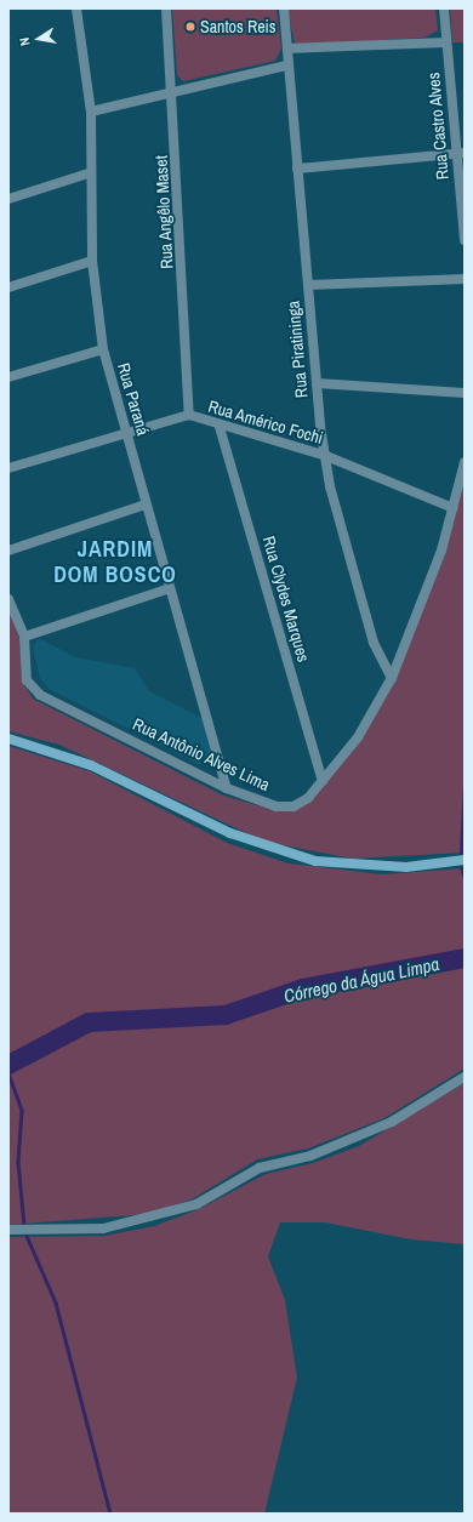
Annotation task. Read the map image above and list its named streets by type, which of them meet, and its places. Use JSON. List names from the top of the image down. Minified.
{"streets":{"street":["Rua Castro Alves","Rua Angêlo Maset","Rua Piratininga","Rua Paraná","Rua Américo Fochi","Rua Clydes Marques","Rua Antônio Alves Lima"]},"crossings":[["Rua Angêlo Maset","Rua Américo Fochi"],["Rua Piratininga","Rua Américo Fochi"],["Rua Piratininga","Rua Antônio Alves Lima"],["Rua Paraná","Rua Américo Fochi"],["Rua Paraná","Rua Antônio Alves Lima"],["Rua Américo Fochi","Rua Clydes Marques"],["Rua Américo Fochi","Rua Antônio Alves Lima"],["Rua Clydes Marques","Rua Antônio Alves Lima"]],"districts":["JARDIM DOM BOSCO"],"water":["Córrego da Água Limpa"],"places":["Santos Reis"],"north":"left"}
